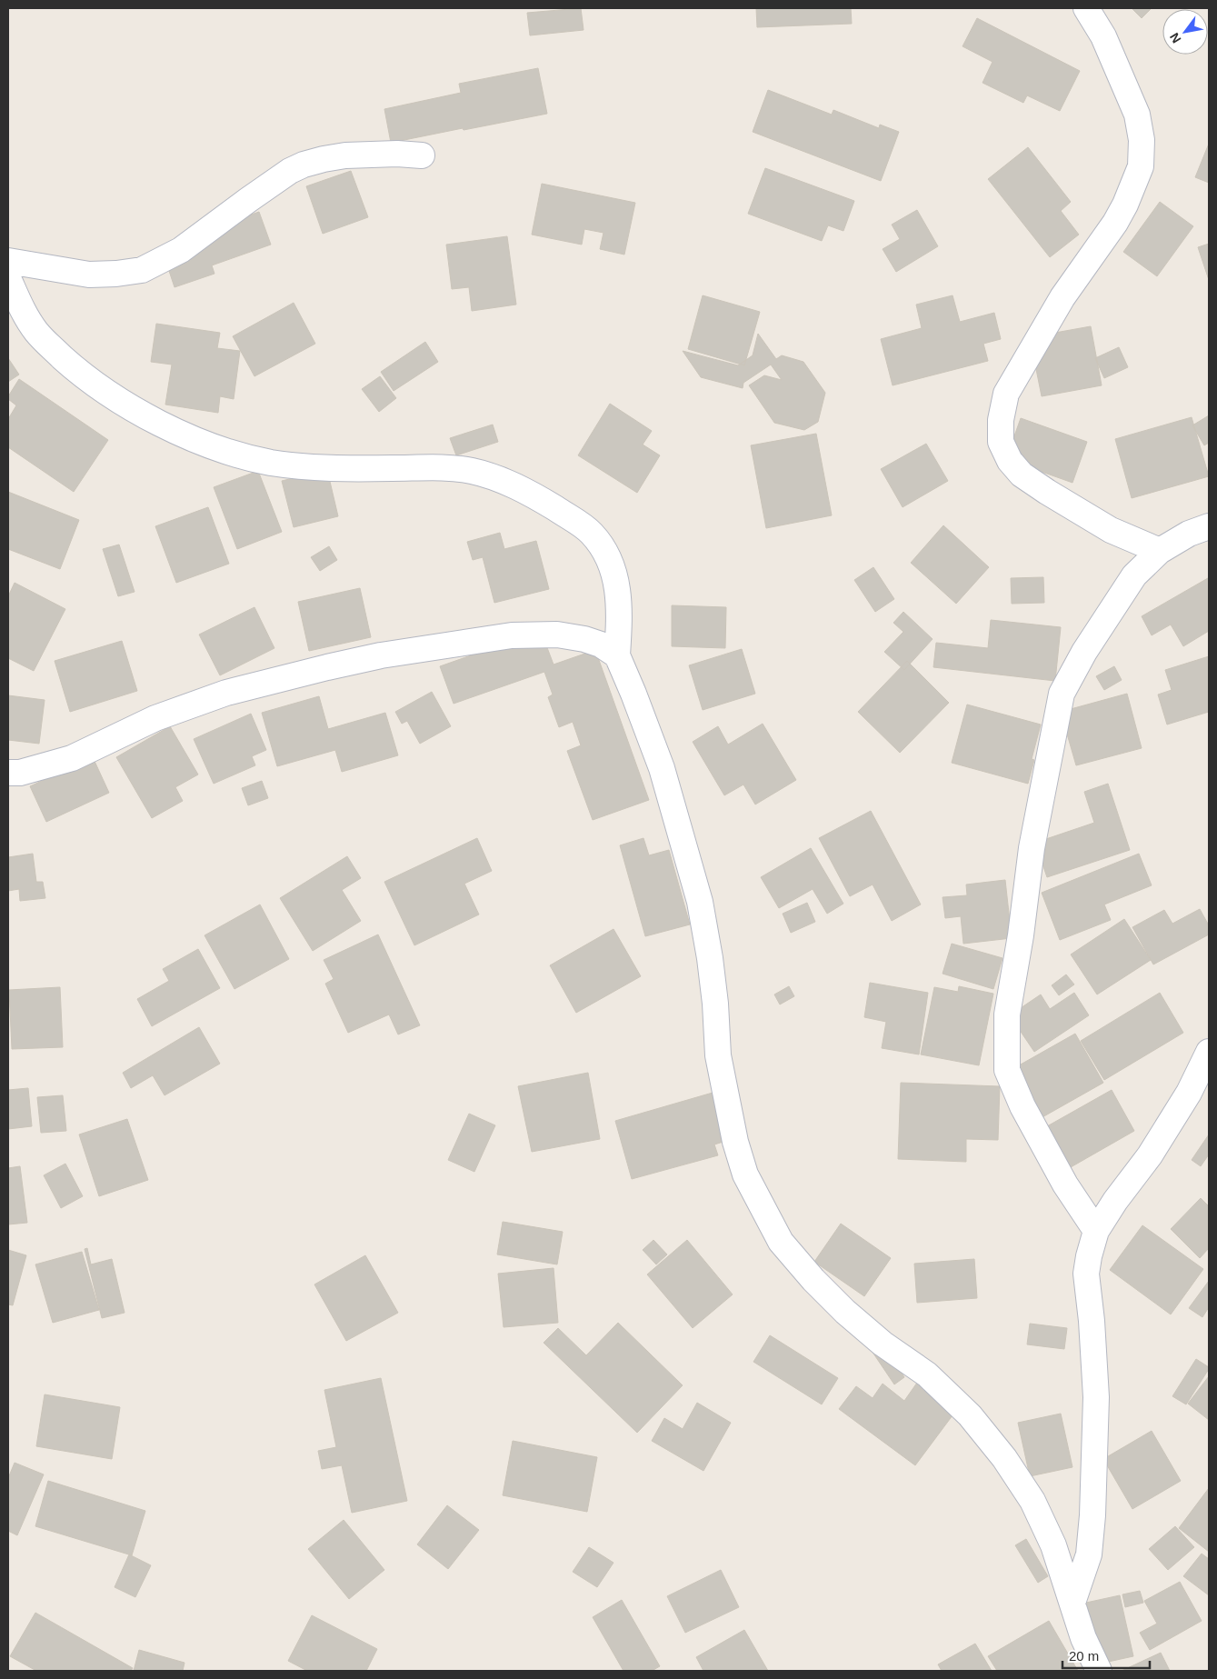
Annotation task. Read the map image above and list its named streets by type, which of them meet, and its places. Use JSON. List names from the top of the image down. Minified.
{"scale_bar":"20 m","north":"bottom left"}
